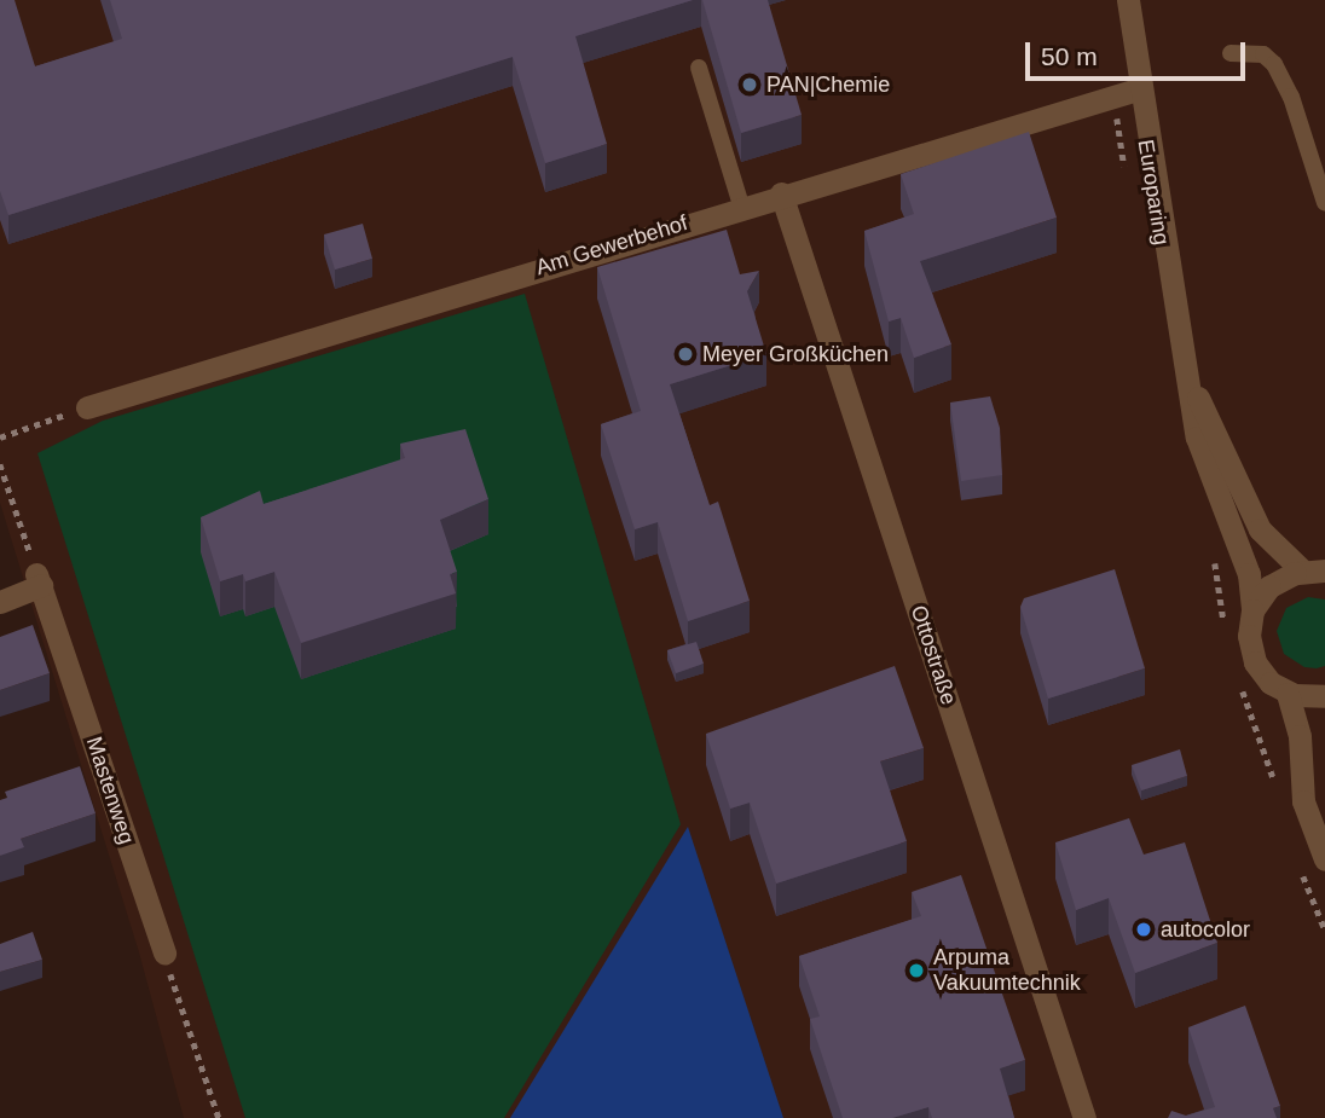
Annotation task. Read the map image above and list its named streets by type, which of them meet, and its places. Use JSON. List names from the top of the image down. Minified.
{"streets":{"street":["Europaring","Am Gewerbehof","Ottostraße","Mastenweg"]},"crossings":[["Europaring","Am Gewerbehof"],["Am Gewerbehof","Ottostraße"]],"places":["PAN|Chemie","Meyer Großküchen","autocolor","Arpuma Vakuumtechnik"],"scale_bar":"50 m"}
